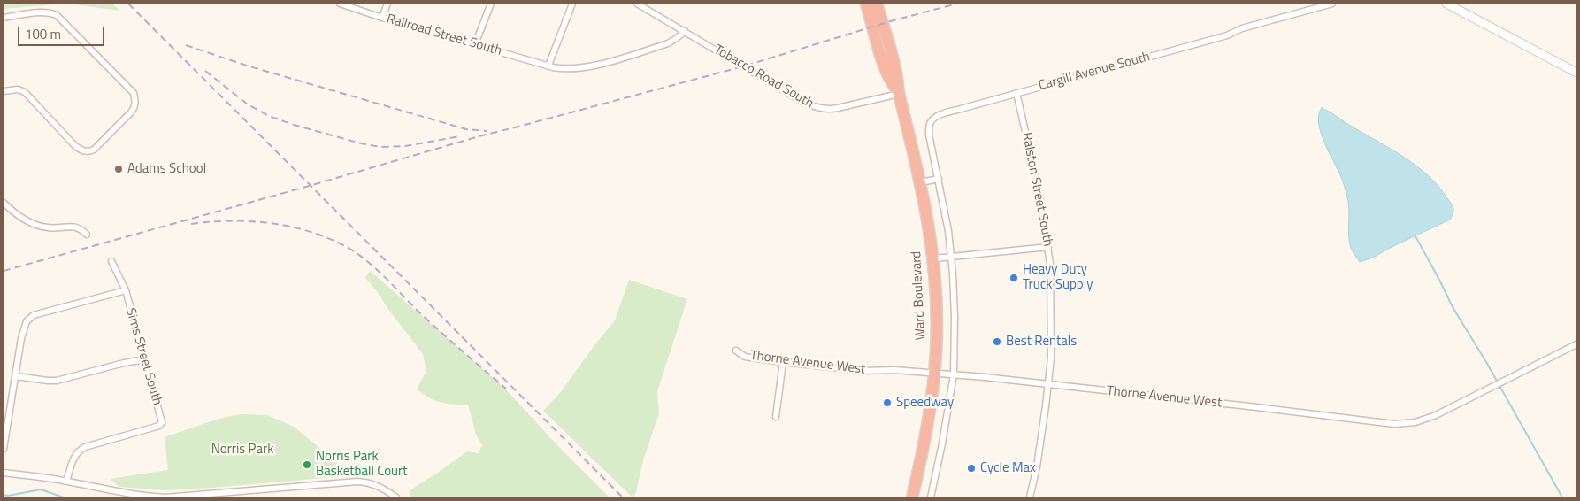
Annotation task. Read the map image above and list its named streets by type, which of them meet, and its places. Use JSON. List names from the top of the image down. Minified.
{"streets":{"highway":["Ward Boulevard"],"street":["Railroad Street South","Cargill Avenue South","Tobacco Road South","Ralston Street South","Sims Street South","Thorne Avenue West"]},"crossings":[["Railroad Street South","Tobacco Road South"],["Cargill Avenue South","Ralston Street South"],["Tobacco Road South","Ward Boulevard"],["Ralston Street South","Thorne Avenue West"],["Ward Boulevard","Thorne Avenue West"]],"parks":["Norris Park"],"places":["Adams School","Heavy Duty Truck Supply","Best Rentals","Speedway","Norris Park Basketball Court","Cycle Max"],"scale_bar":"100 m"}
